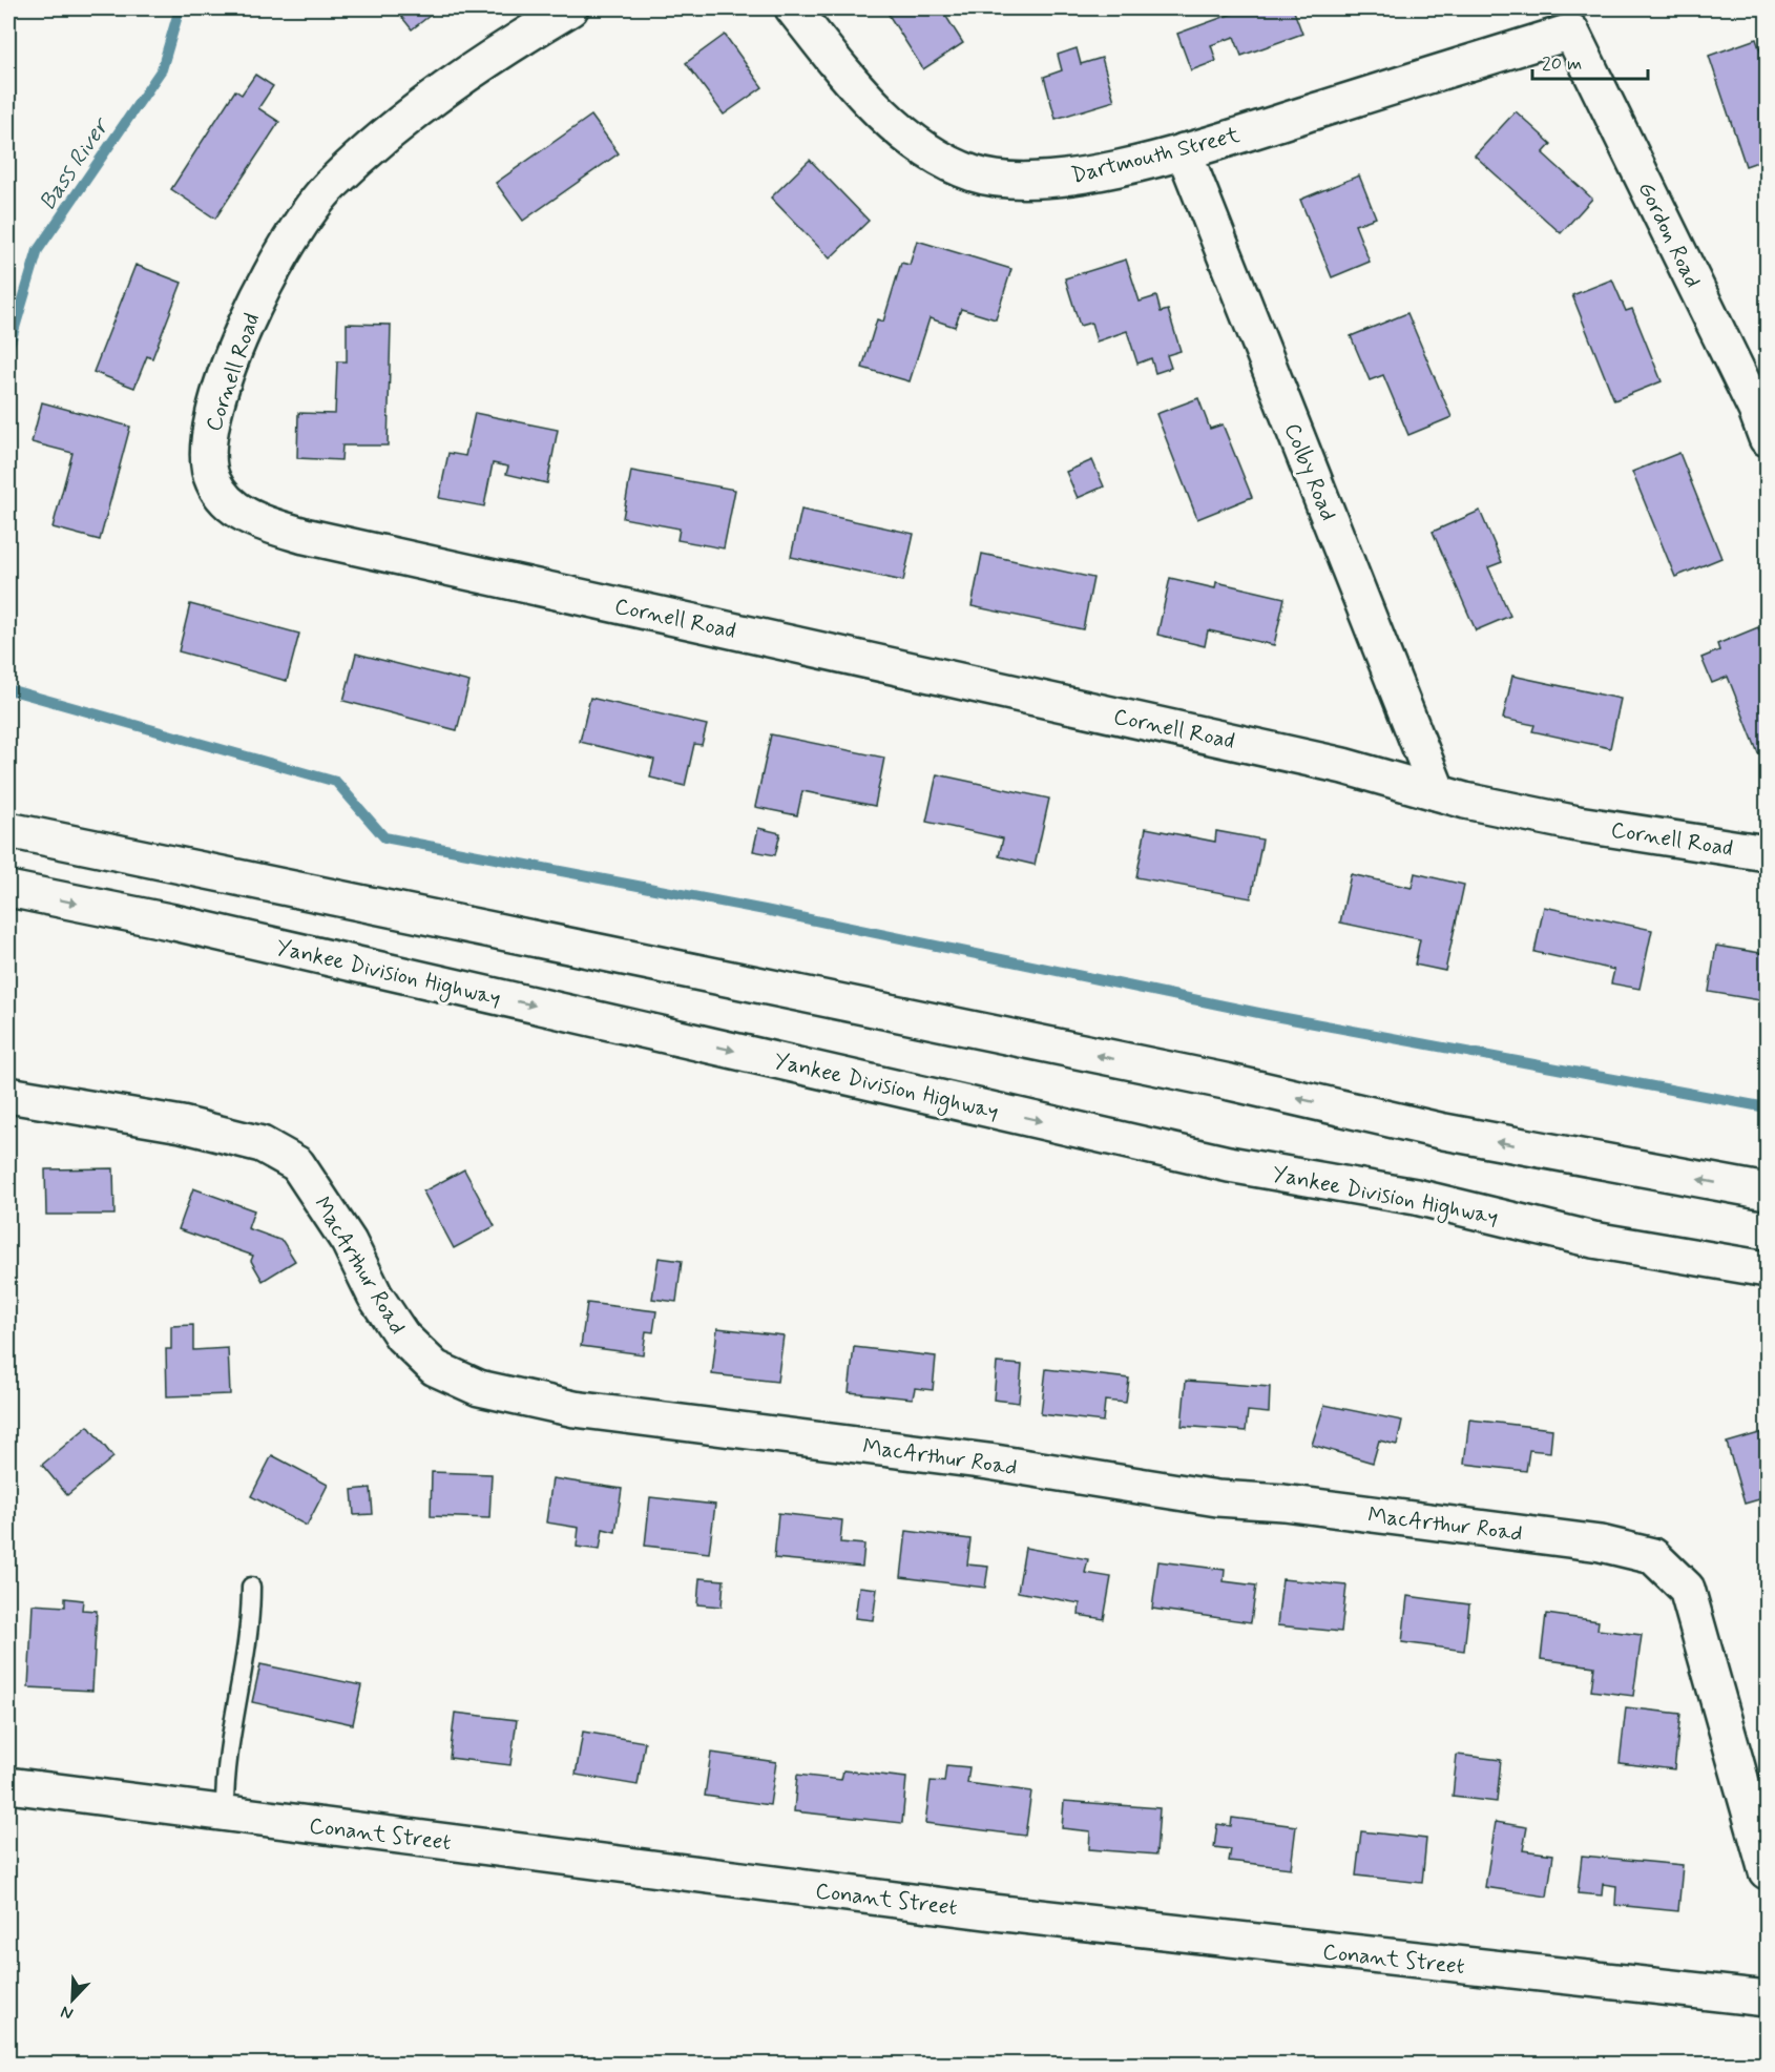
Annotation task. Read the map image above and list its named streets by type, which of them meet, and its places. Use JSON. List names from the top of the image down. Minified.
{"streets":{"main road":["Dartmouth Street","Gordon Road","Cornell Road","Colby Road","Yankee Division Highway","MacArthur Road","Conant Street"]},"crossings":[["Dartmouth Street","Gordon Road"],["Dartmouth Street","Colby Road"],["Cornell Road","Colby Road"]],"water":["Bass River"],"scale_bar":"20 m","north":"bottom left"}
